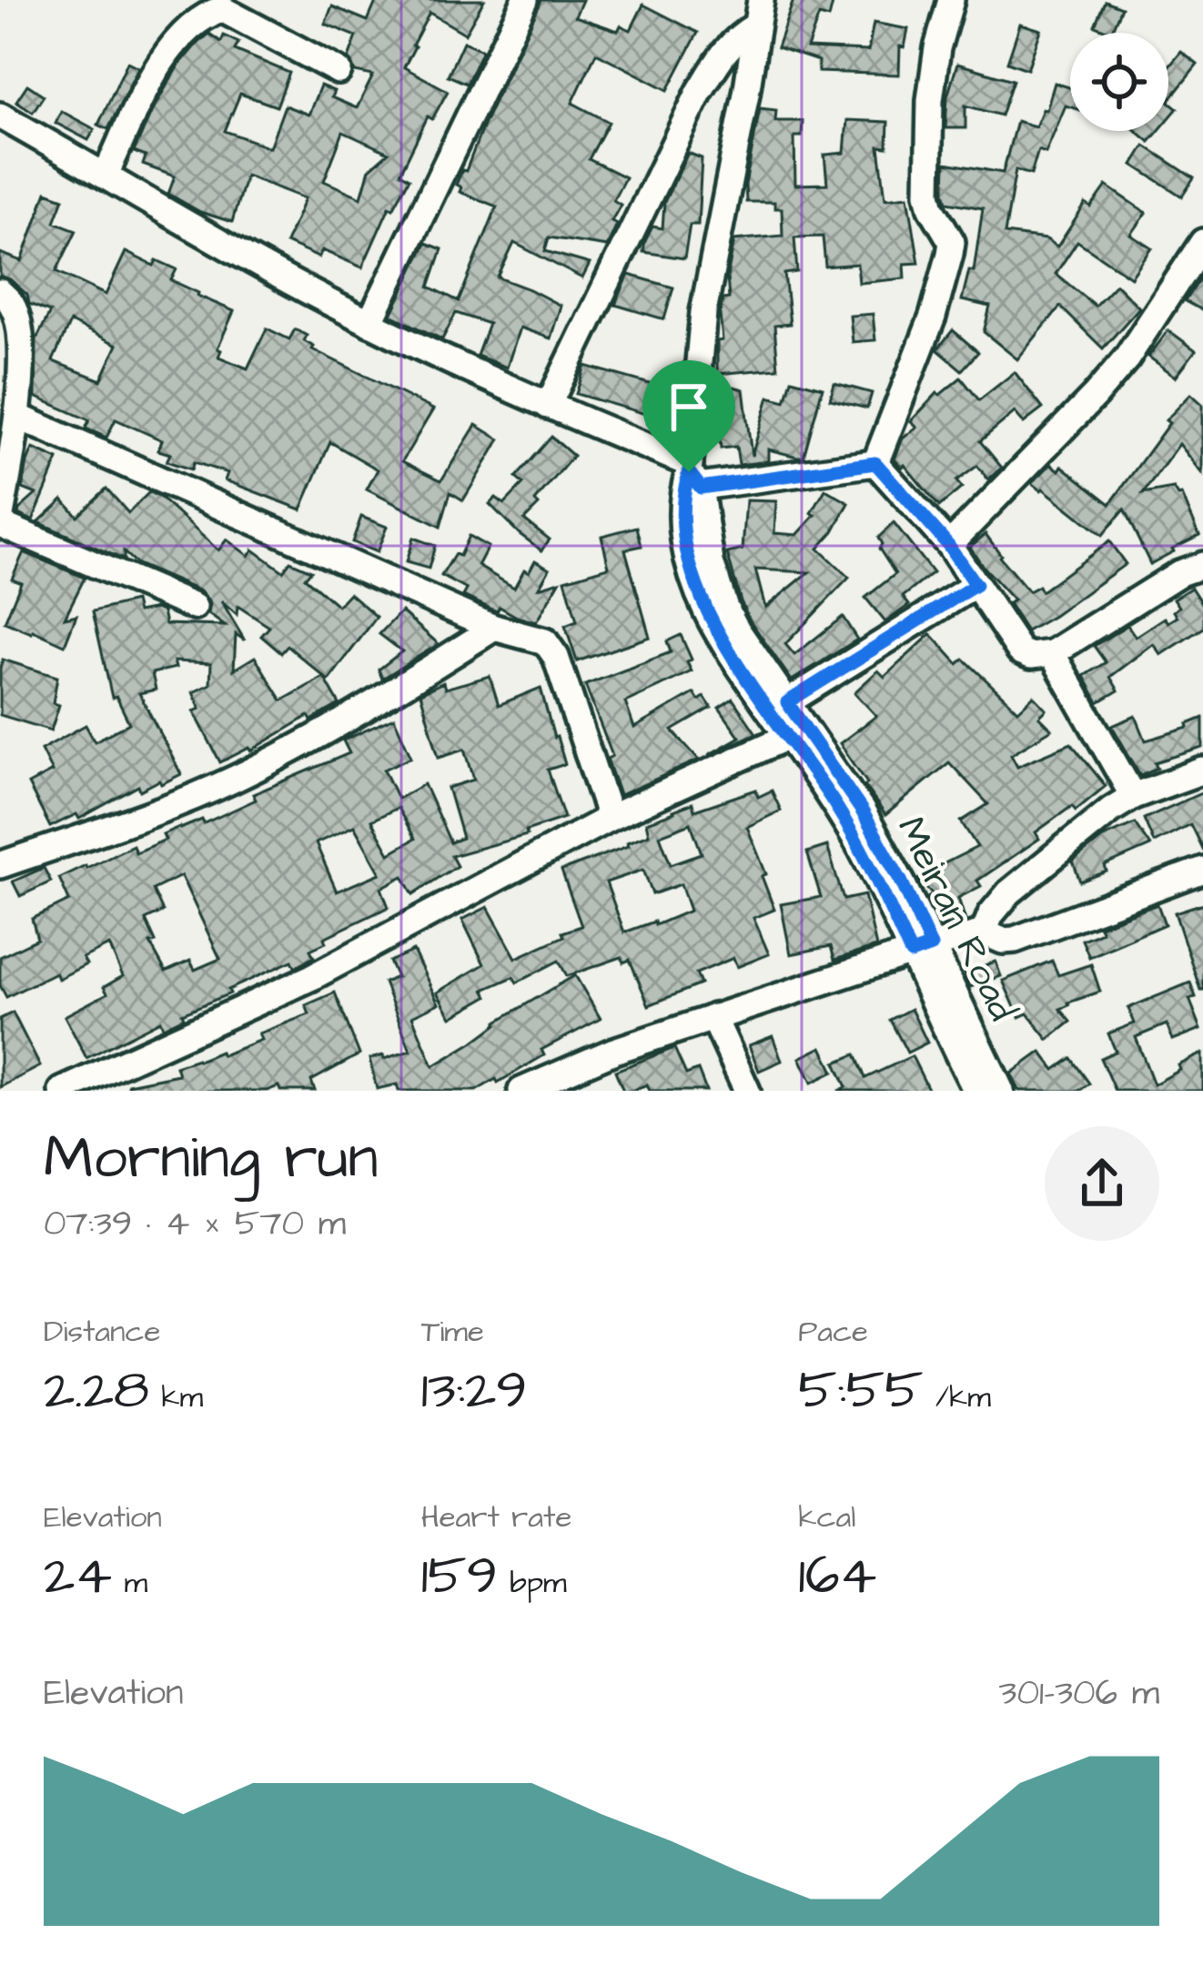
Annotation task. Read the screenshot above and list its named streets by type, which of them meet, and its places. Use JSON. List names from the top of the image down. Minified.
{"streets":{"street":["Meiran Road"]},"page":{"heading":["Morning run","07:39 · 4 × 570 m"],"stats":[["Distance","2.28 km"],["Time","13:29"],["Pace","5:55 /km"],["Elevation","24 m"],["Heart rate","159 bpm"],["kcal","164"]],"chart":["Elevation","301–306 m"]}}
